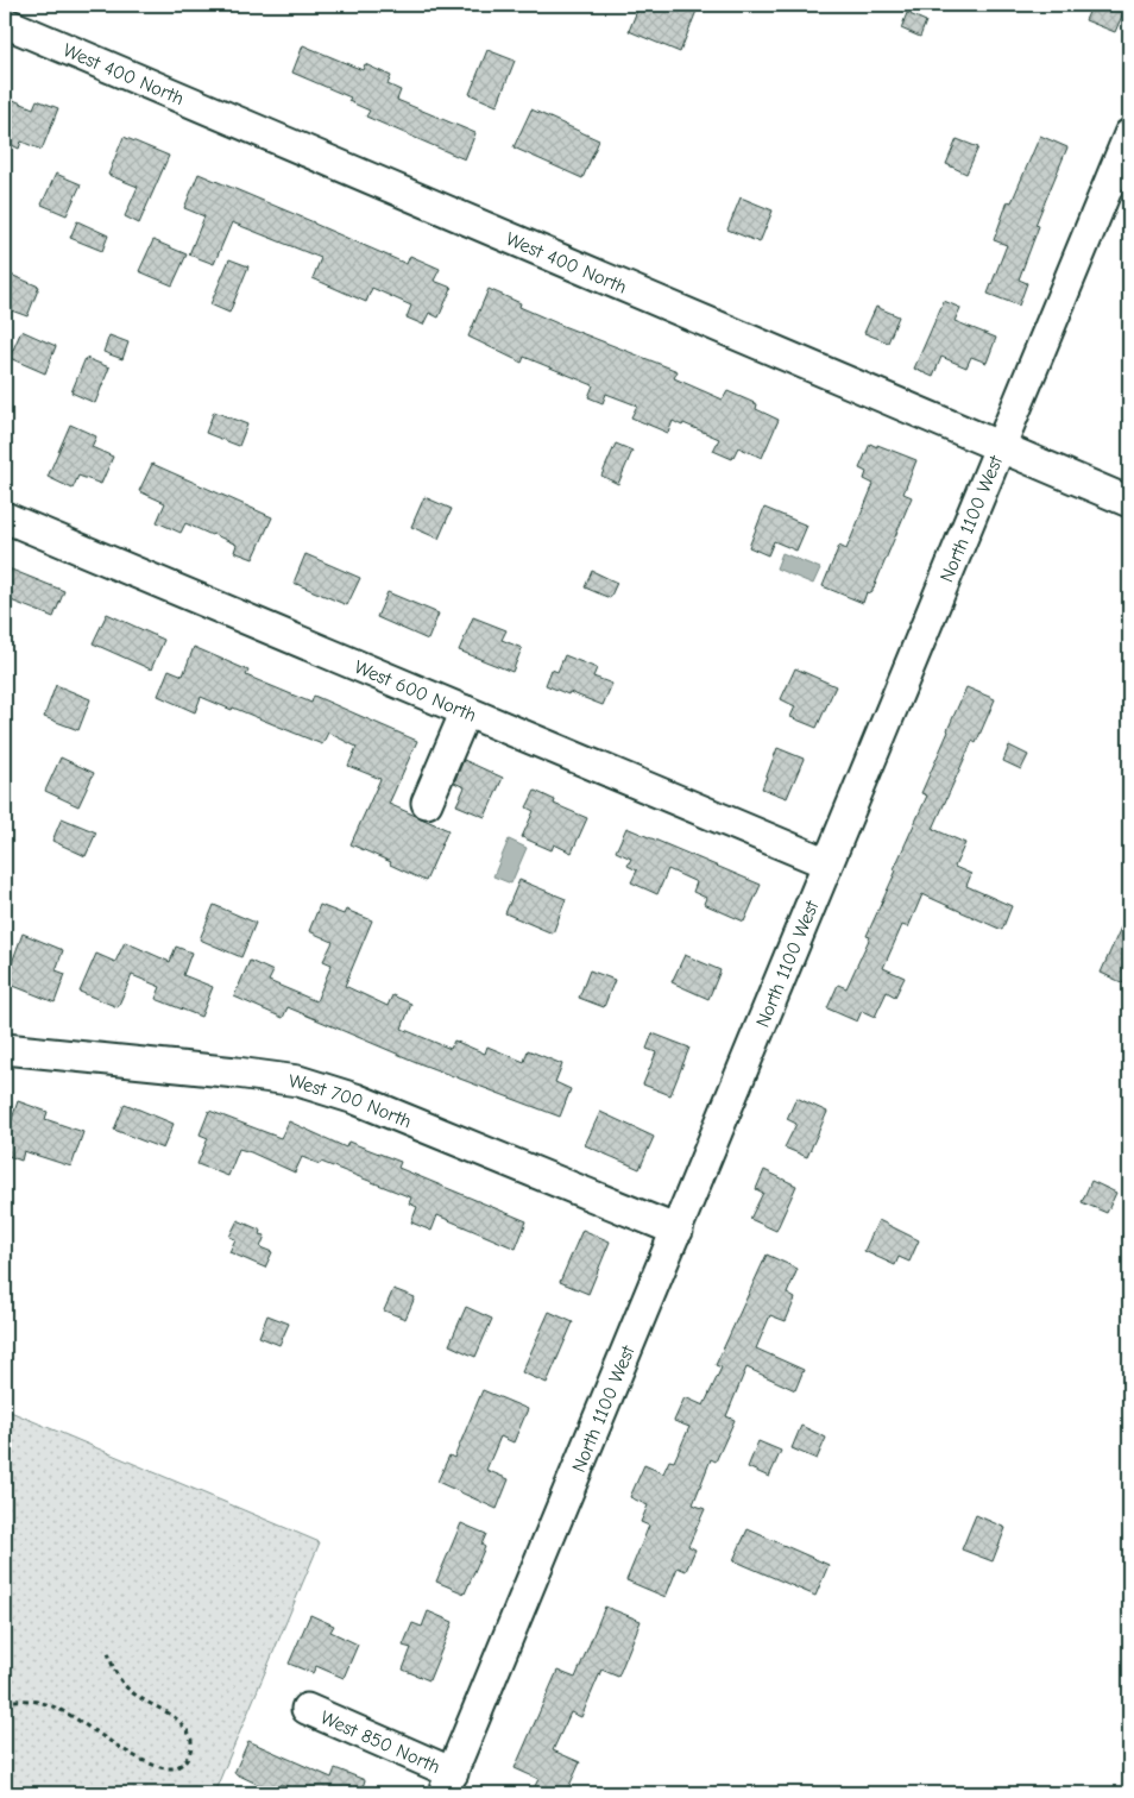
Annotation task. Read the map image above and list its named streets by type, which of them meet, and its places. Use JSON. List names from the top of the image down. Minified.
{"streets":{"street":["West 400 North","North 1100 West","West 600 North","West 700 North","West 850 North"]},"crossings":[["West 400 North","North 1100 West"],["North 1100 West","West 600 North"],["North 1100 West","West 700 North"],["North 1100 West","West 850 North"]]}
